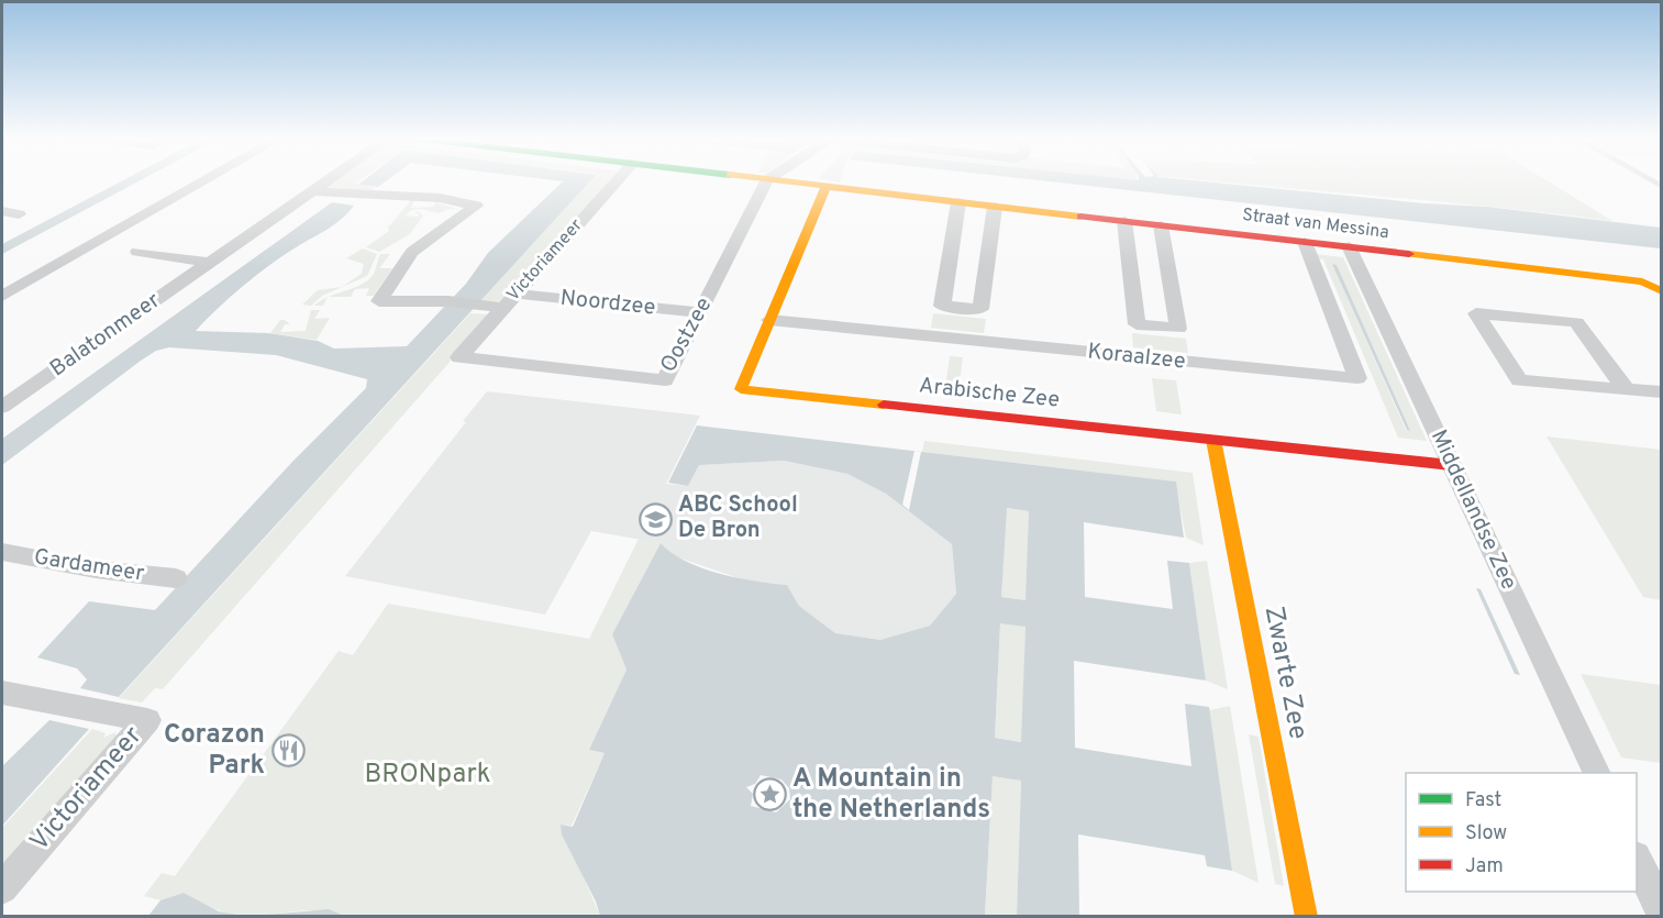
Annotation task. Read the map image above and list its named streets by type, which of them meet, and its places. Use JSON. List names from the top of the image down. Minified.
{"streets":{"street":["Straat van Messina","Victoriameer","Noordzee","Balatonmeer","Oostzee","Koraalzee","Arabische Zee","Middellandse Zee","Gardameer","Zwarte Zee"]},"crossings":[["Straat van Messina","Koraalzee"],["Straat van Messina","Arabische Zee"],["Straat van Messina","Middellandse Zee"],["Victoriameer","Noordzee"],["Victoriameer","Oostzee"],["Noordzee","Balatonmeer"],["Noordzee","Oostzee"],["Koraalzee","Arabische Zee"],["Arabische Zee","Middellandse Zee"],["Arabische Zee","Zwarte Zee"]],"parks":["BRONpark"],"places":{"school or university":["ABC School De Bron"],"restaurant":["Corazon Park"],"place":["A Mountain in the Netherlands"]},"legend":["Fast","Slow","Jam"]}
